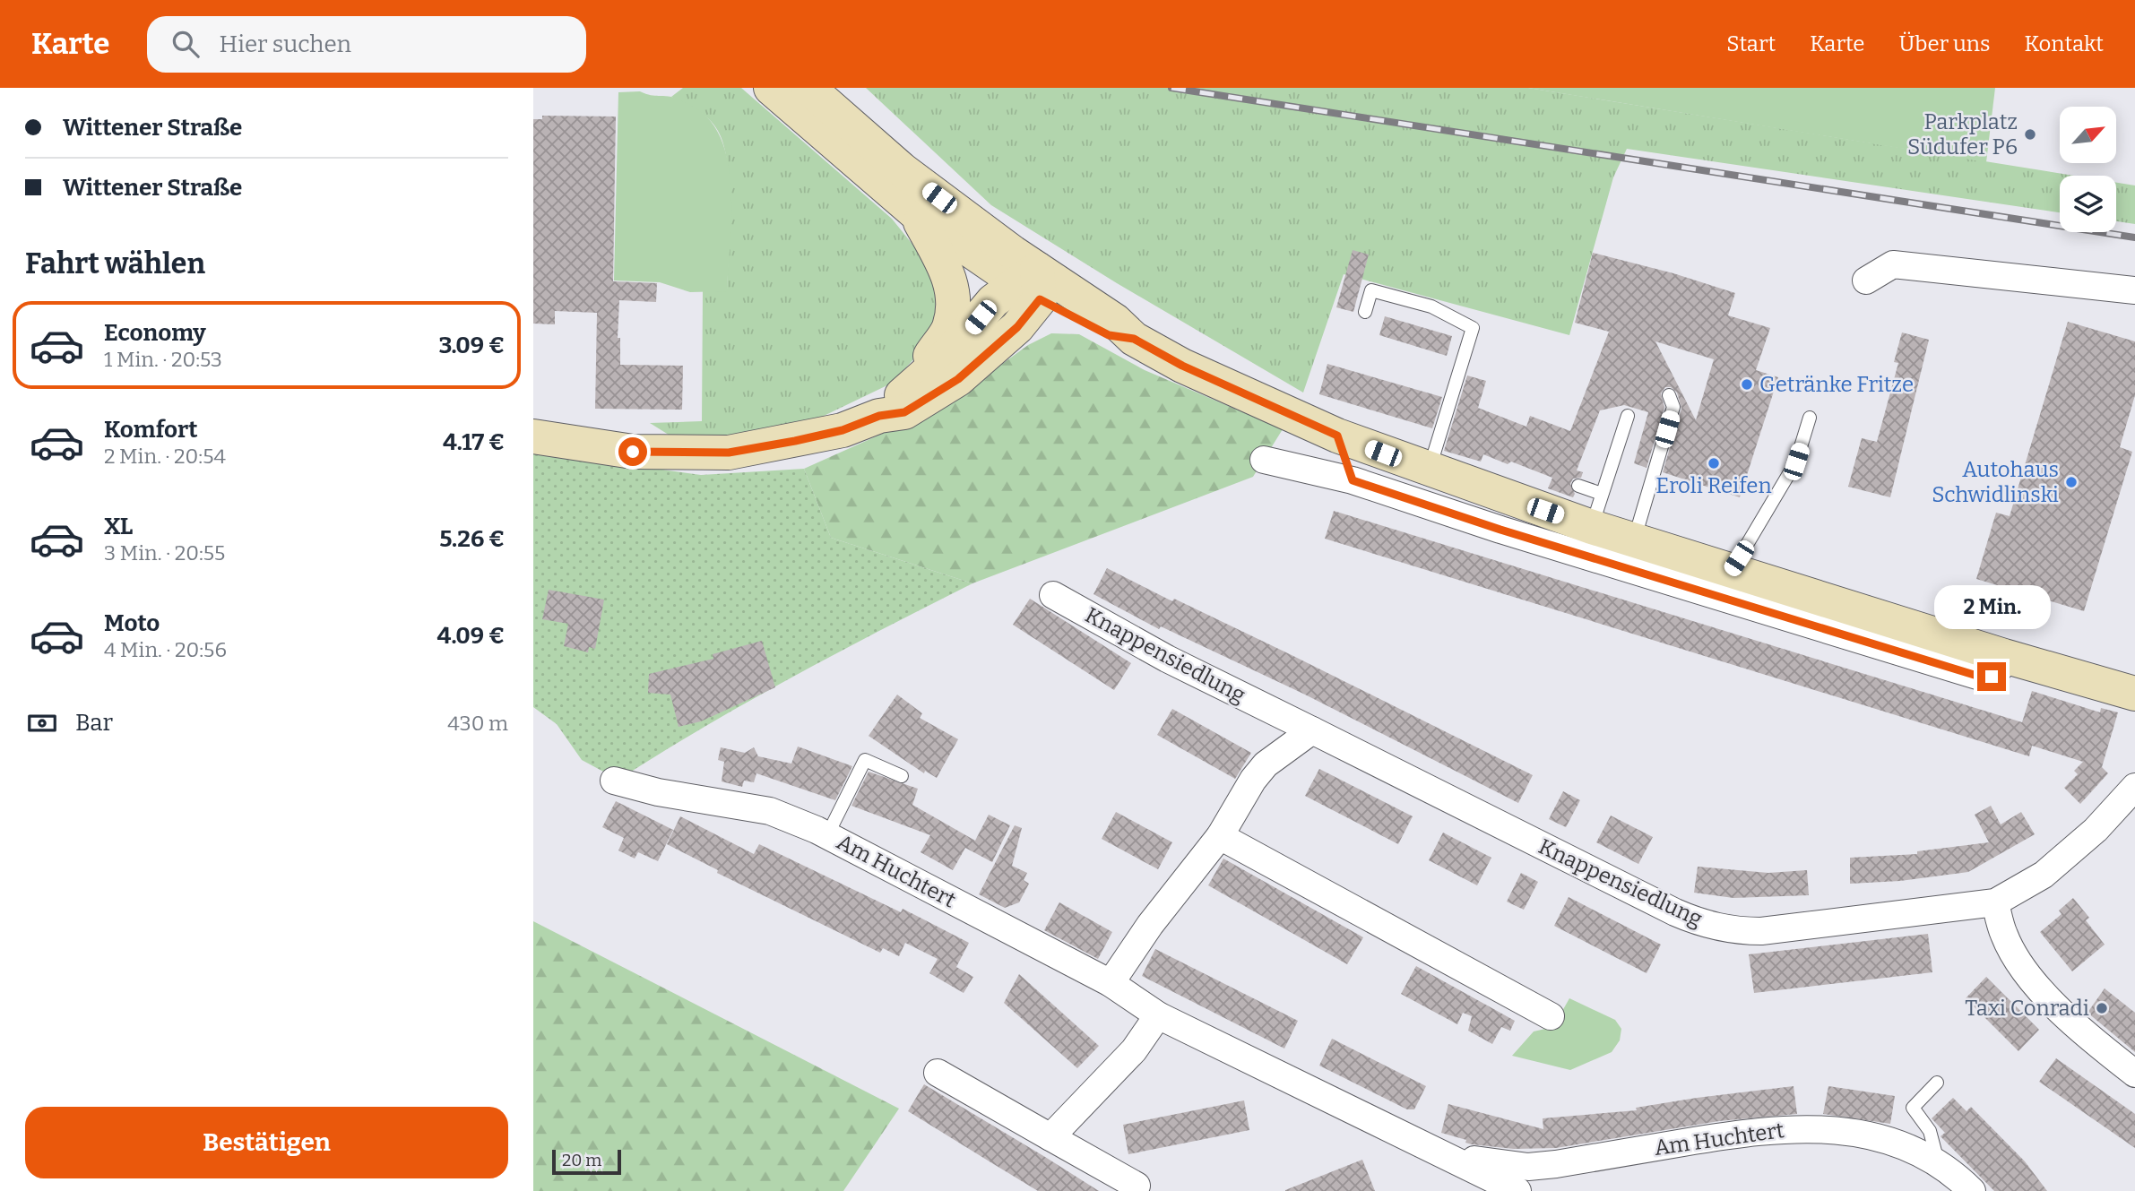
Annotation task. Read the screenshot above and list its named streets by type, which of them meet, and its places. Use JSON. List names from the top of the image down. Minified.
{"streets":{"street":["Knappensiedlung","Am Huchtert"]},"places":["Parkplatz Südufer P6","Getränke Fritze","Eroli Reifen","Autohaus Schwidlinski","Taxi Conradi"],"scale_bar":"20 m","north":"top right","page":{"header":"Karte","search":"Hier suchen","nav":["Start","Karte","Über uns","Kontakt"],"banner":["Wittener Straße","Wittener Straße"],"heading":"Fahrt wählen","list":[{"name":"Economy","note":"1 Min. · 20:53","value":"3.09 €"},{"name":"Komfort","note":"2 Min. · 20:54","value":"4.17 €"},{"name":"XL","note":"3 Min. · 20:55","value":"5.26 €"},{"name":"Moto","note":"4 Min. · 20:56","value":"4.09 €"}],"bubble":"2 Min.","pay":["Bar","430 m"],"buttons":"Bestätigen","scale":"20 m"}}
